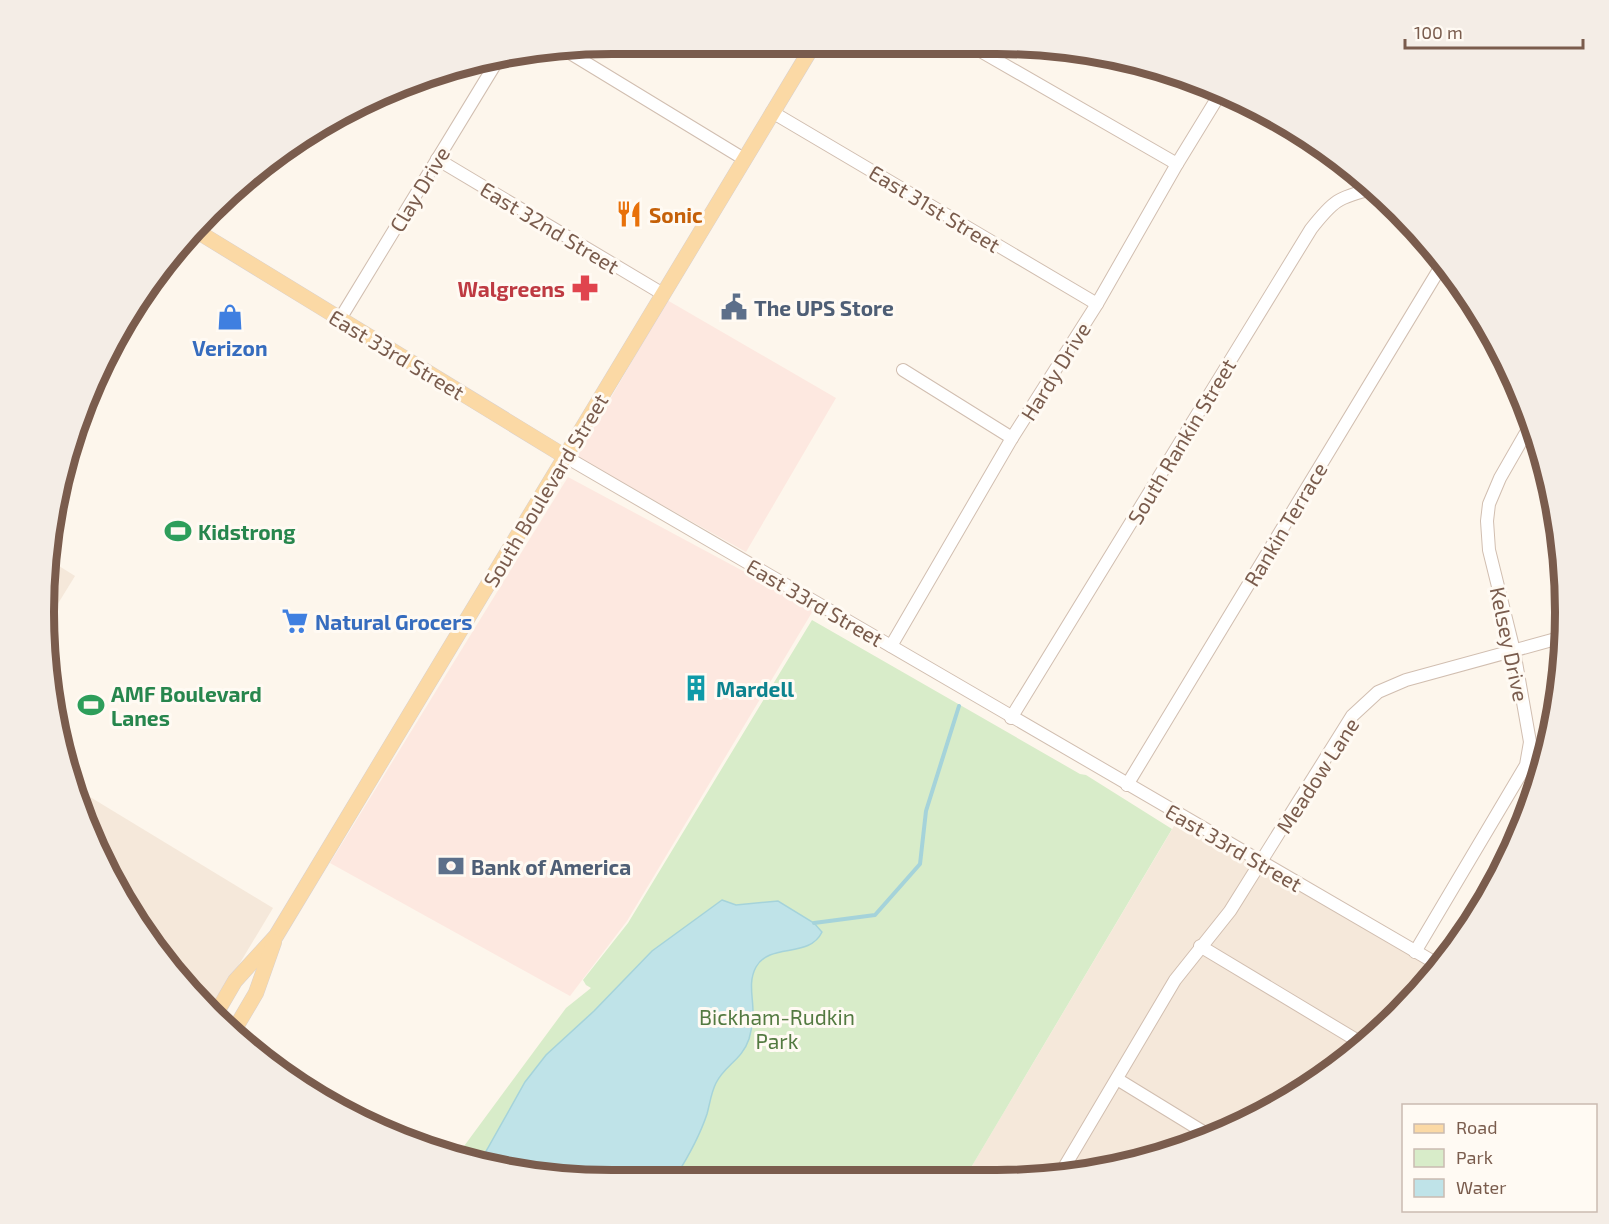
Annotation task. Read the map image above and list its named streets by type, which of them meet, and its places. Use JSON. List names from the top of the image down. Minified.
{"streets":{"main road":["East 33rd Street","South Boulevard Street"],"street":["Clay Drive","East 31st Street","East 32nd Street","Hardy Drive","South Rankin Street","Rankin Terrace","Kelsey Drive","Meadow Lane"]},"crossings":[["Clay Drive","East 32nd Street"],["Clay Drive","East 33rd Street"],["East 31st Street","Hardy Drive"],["East 31st Street","South Boulevard Street"],["East 32nd Street","South Boulevard Street"],["East 33rd Street","Hardy Drive"],["East 33rd Street","South Rankin Street"],["East 33rd Street","South Boulevard Street"],["East 33rd Street","Rankin Terrace"],["East 33rd Street","Kelsey Drive"],["East 33rd Street","Meadow Lane"],["Kelsey Drive","Meadow Lane"]],"parks":["Bickham-Rudkin Park"],"places":{"restaurant":["Sonic"],"pharmacy":["Walgreens"],"public building":["The UPS Store"],"shop":["Verizon"],"sports":["Kidstrong","AMF Boulevard Lanes"],"supermarket":["Natural Grocers"],"building":["Mardell"],"bank":["Bank of America"]},"legend":["Road","Park","Water"],"scale_bar":"100 m"}
